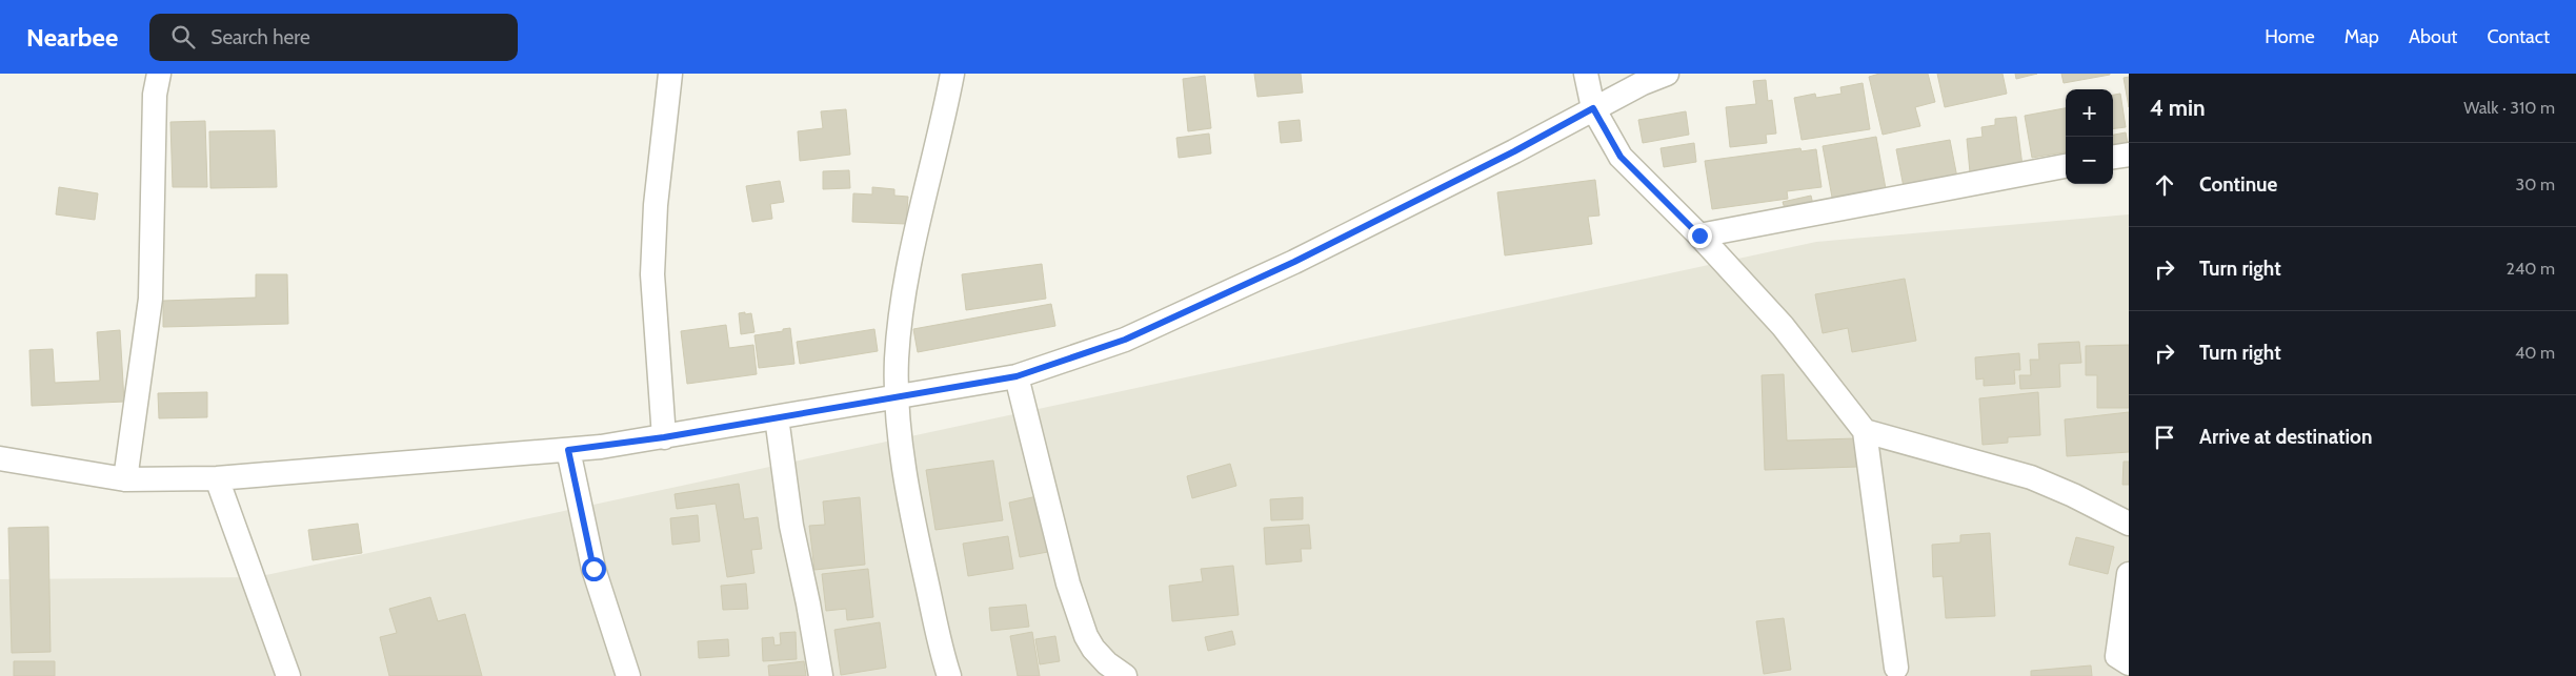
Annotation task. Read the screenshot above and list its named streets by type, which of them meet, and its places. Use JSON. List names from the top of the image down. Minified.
{"page":{"header":"Nearbee","search":"Search here","nav":["Home","Map","About","Contact"],"heading":["4 min","Walk · 310 m"],"map_buttons":["+","−"],"list":[["Continue","30 m"],["Turn right","240 m"],["Turn right","40 m"],"Arrive at destination"]}}
